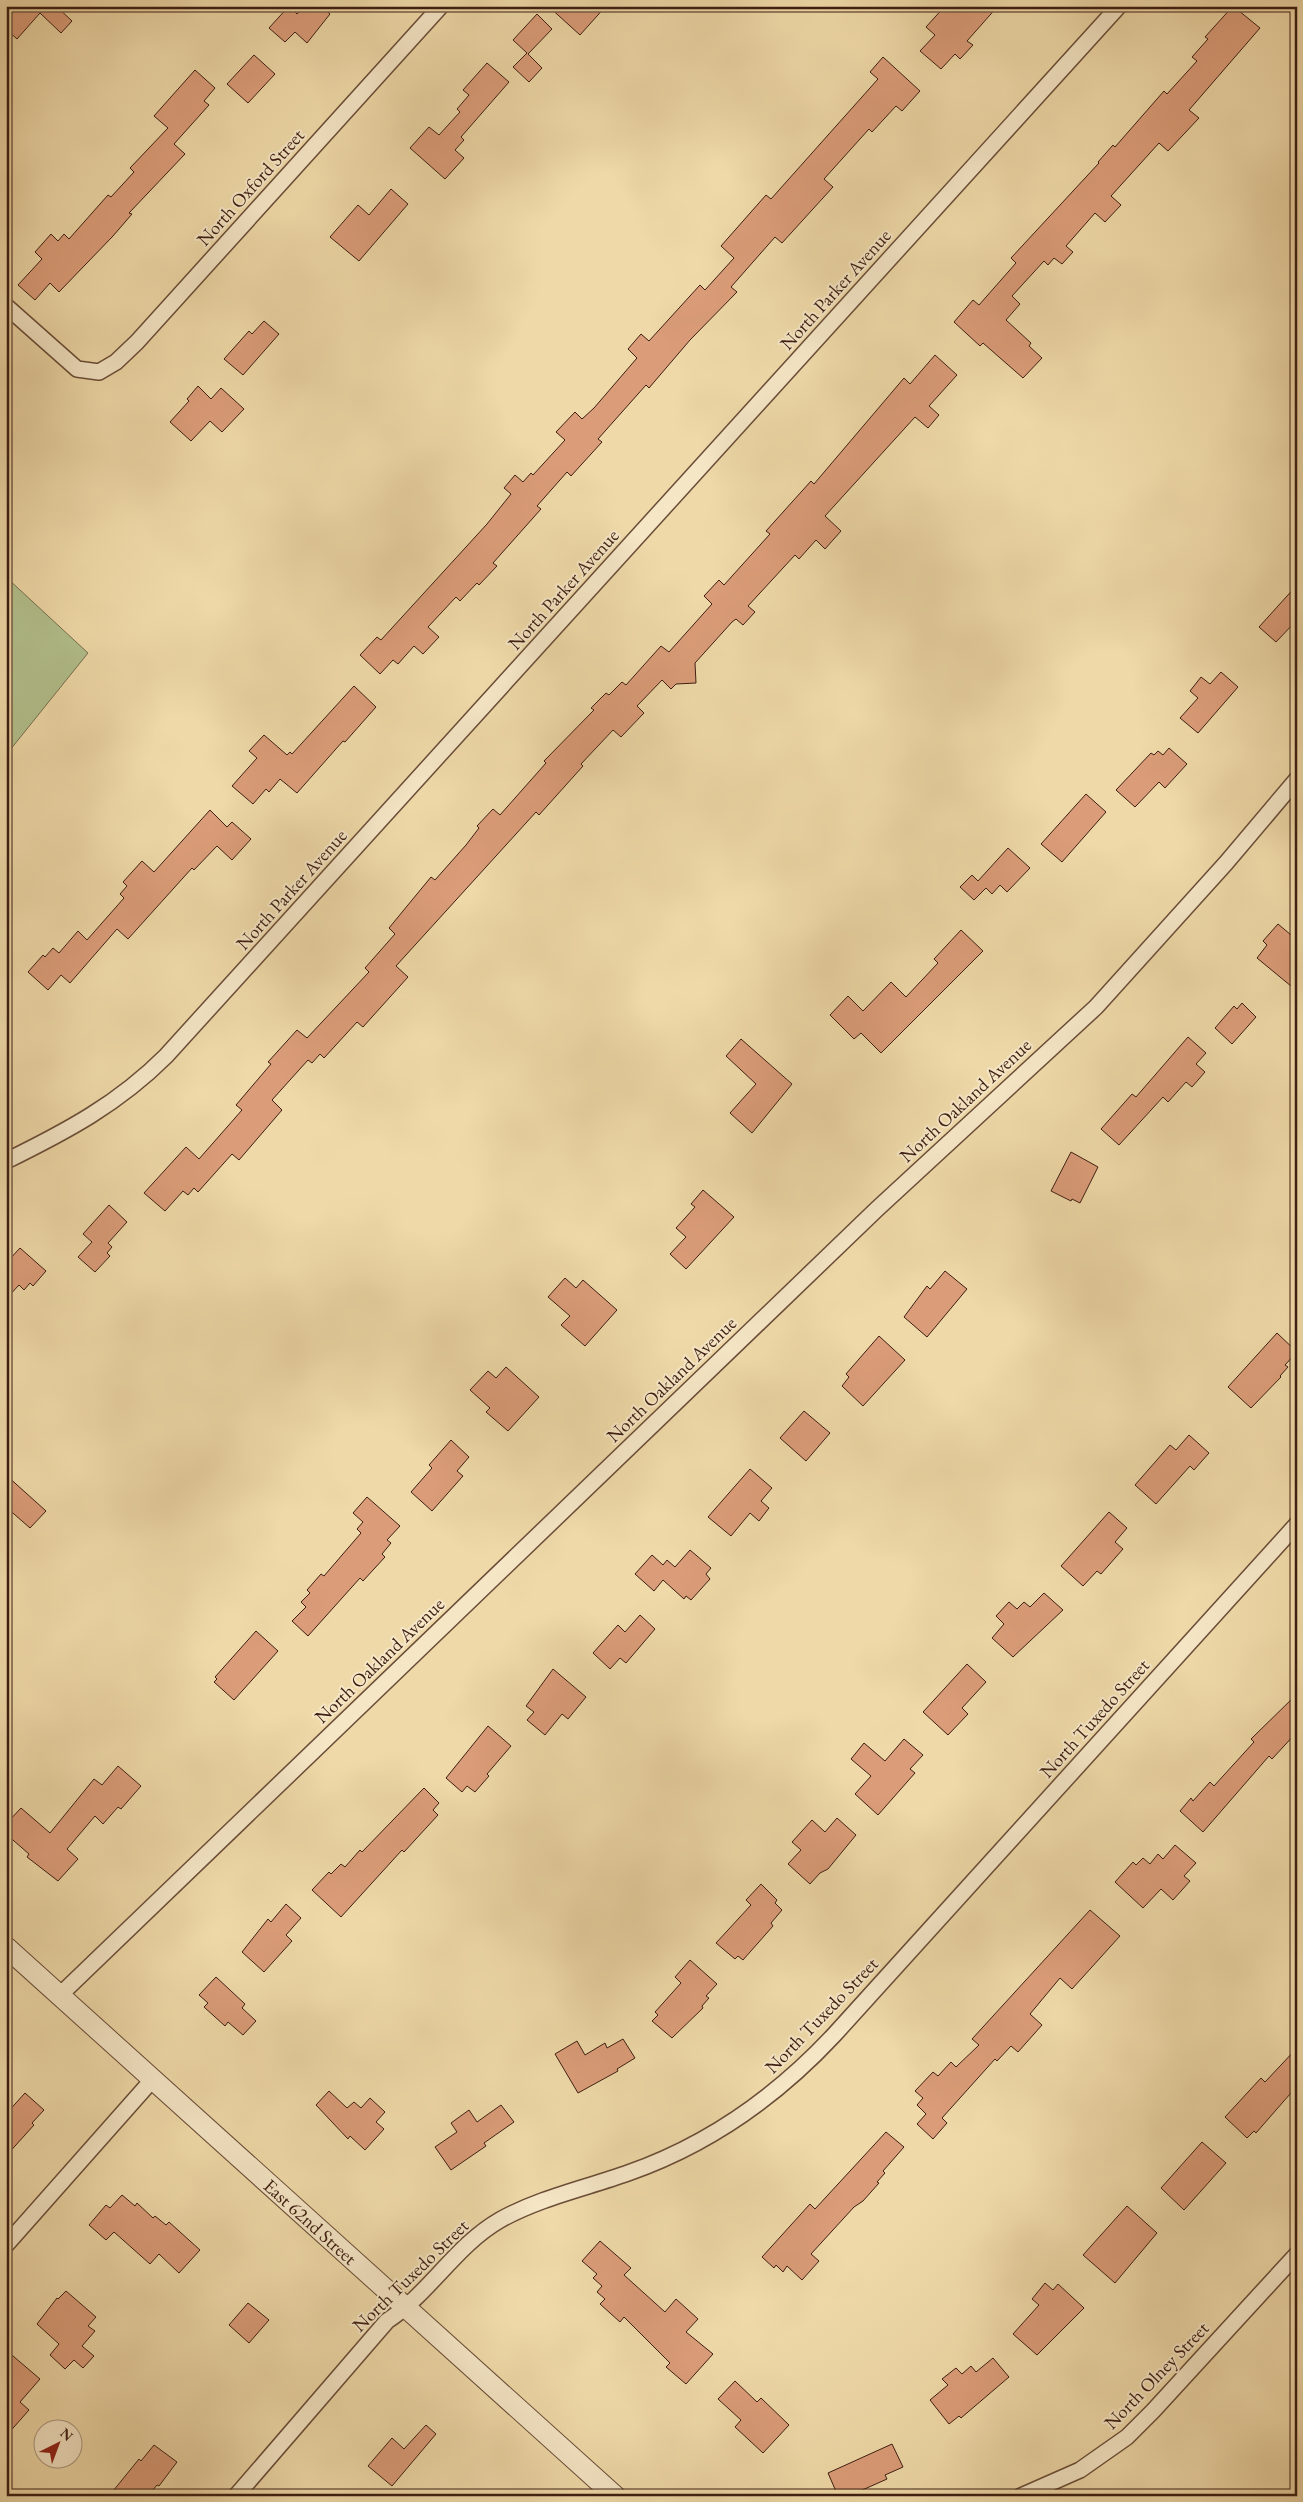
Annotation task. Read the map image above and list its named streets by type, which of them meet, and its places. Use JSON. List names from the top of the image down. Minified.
{"streets":{"street":["North Oxford Street","North Parker Avenue","North Oakland Avenue","North Tuxedo Street","East 62nd Street","North Olney Street"]},"crossings":[["North Oakland Avenue","East 62nd Street"],["North Tuxedo Street","East 62nd Street"]],"north":"top right"}
